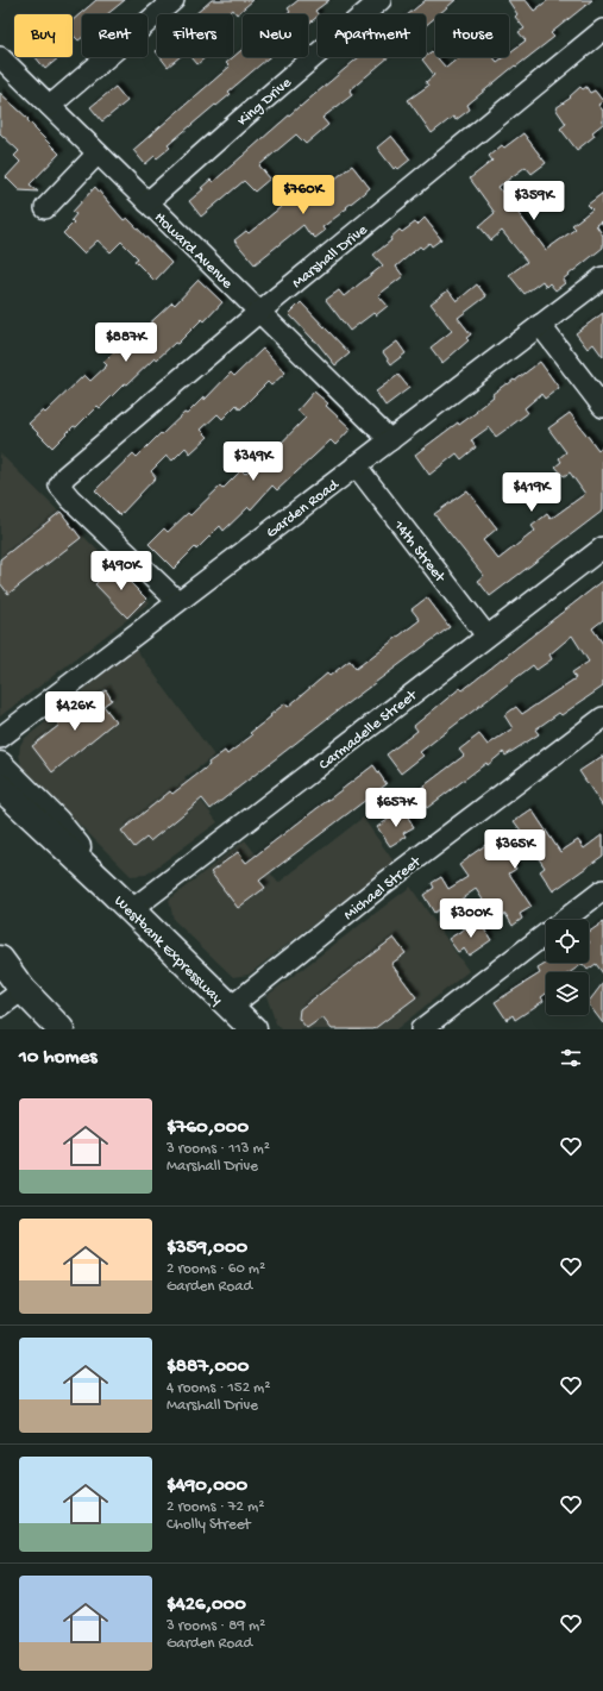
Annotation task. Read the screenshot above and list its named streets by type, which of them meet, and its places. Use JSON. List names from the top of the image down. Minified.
{"streets":{"main road":["Westbank Expressway"],"street":["King Drive","Howard Avenue","Marshall Drive","Garden Road","14th Street","Carmadelle Street","Michael Street"]},"crossings":[["King Drive","Howard Avenue"],["Howard Avenue","Marshall Drive"],["Howard Avenue","Garden Road"],["Marshall Drive","Garden Road"],["Garden Road","14th Street"],["14th Street","Carmadelle Street"],["Carmadelle Street","Westbank Expressway"],["Michael Street","Westbank Expressway"]],"page":{"chip":["Buy","Rent","Filters","New","Apartment","House"],"price":["$760K","$359K","$887K","$349K","$419K","$490K","$426K","$657K","$365K","$300K"],"heading":"10 homes","list":[{"name":"$760,000","note":"3 rooms · 113 m² · Marshall Drive"},{"name":"$359,000","note":"2 rooms · 60 m² · Garden Road"},{"name":"$887,000","note":"4 rooms · 152 m² · Marshall Drive"},{"name":"$490,000","note":"2 rooms · 72 m² · Cholly Street"},{"name":"$426,000","note":"3 rooms · 89 m² · Garden Road"}]}}
